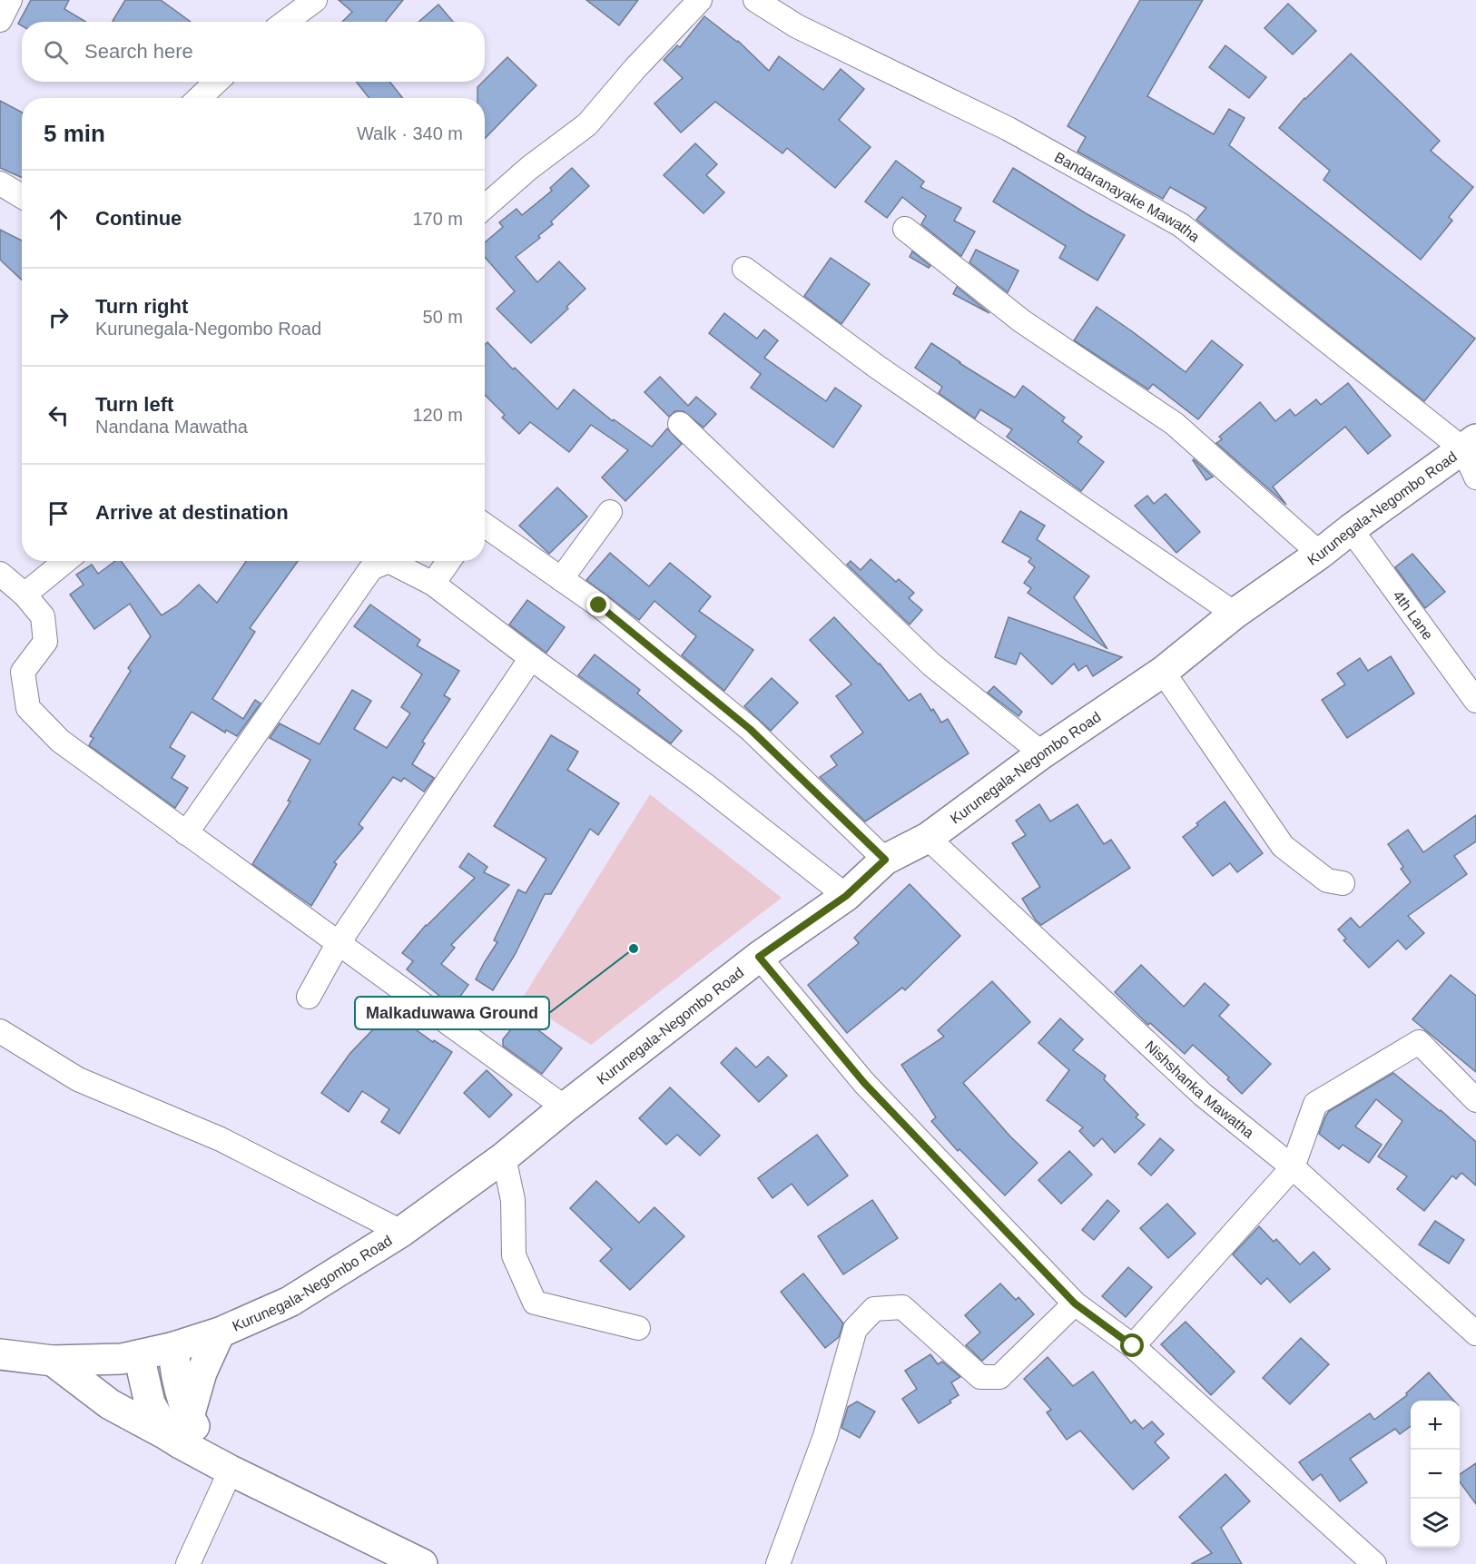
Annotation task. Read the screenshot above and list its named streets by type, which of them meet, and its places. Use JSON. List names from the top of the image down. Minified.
{"streets":{"main road":["Kurunegala-Negombo Road"],"street":["Bandaranayake Mawatha","4th Lane","Nishshanka Mawatha"]},"crossings":[["Bandaranayake Mawatha","Kurunegala-Negombo Road"],["Kurunegala-Negombo Road","4th Lane"],["Kurunegala-Negombo Road","Nishshanka Mawatha"]],"places":["Malkaduwawa Ground"],"page":{"search":"Search here","heading":["5 min","Walk · 340 m"],"list":[["Continue","170 m"],["Turn right","Kurunegala-Negombo Road","50 m"],["Turn left","Nandana Mawatha","120 m"],"Arrive at destination"],"map_buttons":["+","−"]}}
